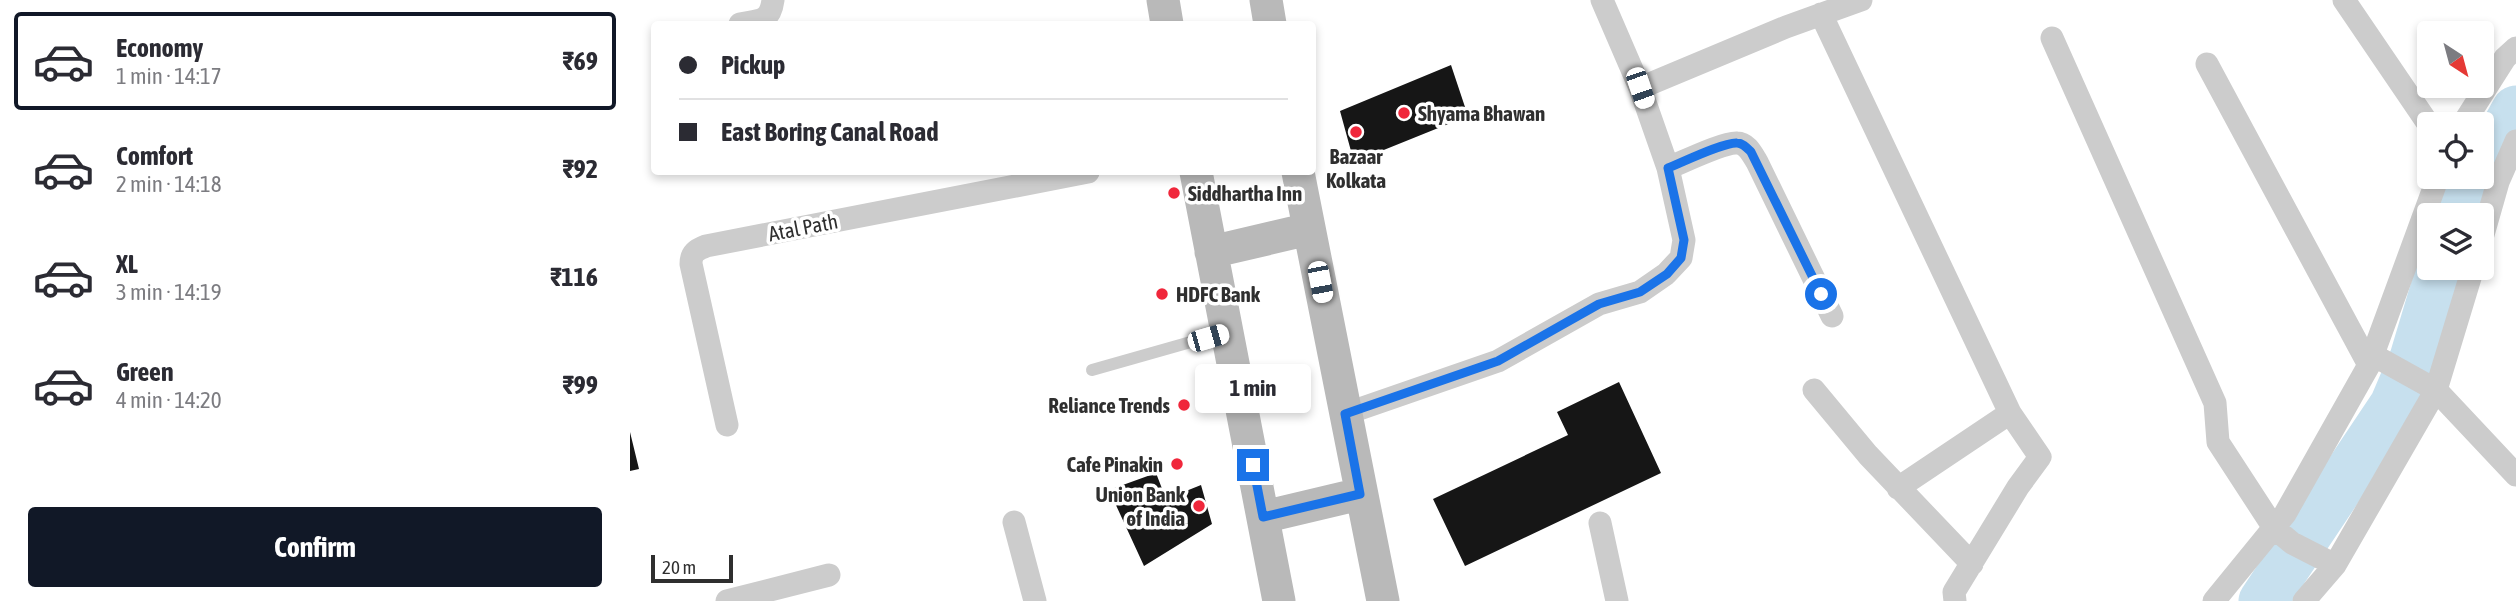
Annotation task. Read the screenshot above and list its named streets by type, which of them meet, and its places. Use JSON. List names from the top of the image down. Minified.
{"streets":{"street":["Atal Path"]},"places":["Shyama Bhawan","Bazaar Kolkata","Siddhartha Inn","HDFC Bank","Reliance Trends","Cafe Pinakin","Union Bank of India"],"scale_bar":"20 m","north":"bottom right","page":{"list":[{"name":"Economy","note":"1 min · 14:17","value":"₹69"},{"name":"Comfort","note":"2 min · 14:18","value":"₹92"},{"name":"XL","note":"3 min · 14:19","value":"₹116"},{"name":"Green","note":"4 min · 14:20","value":"₹99"}],"banner":["Pickup","East Boring Canal Road"],"bubble":"1 min","buttons":"Confirm","scale":"20 m"}}
